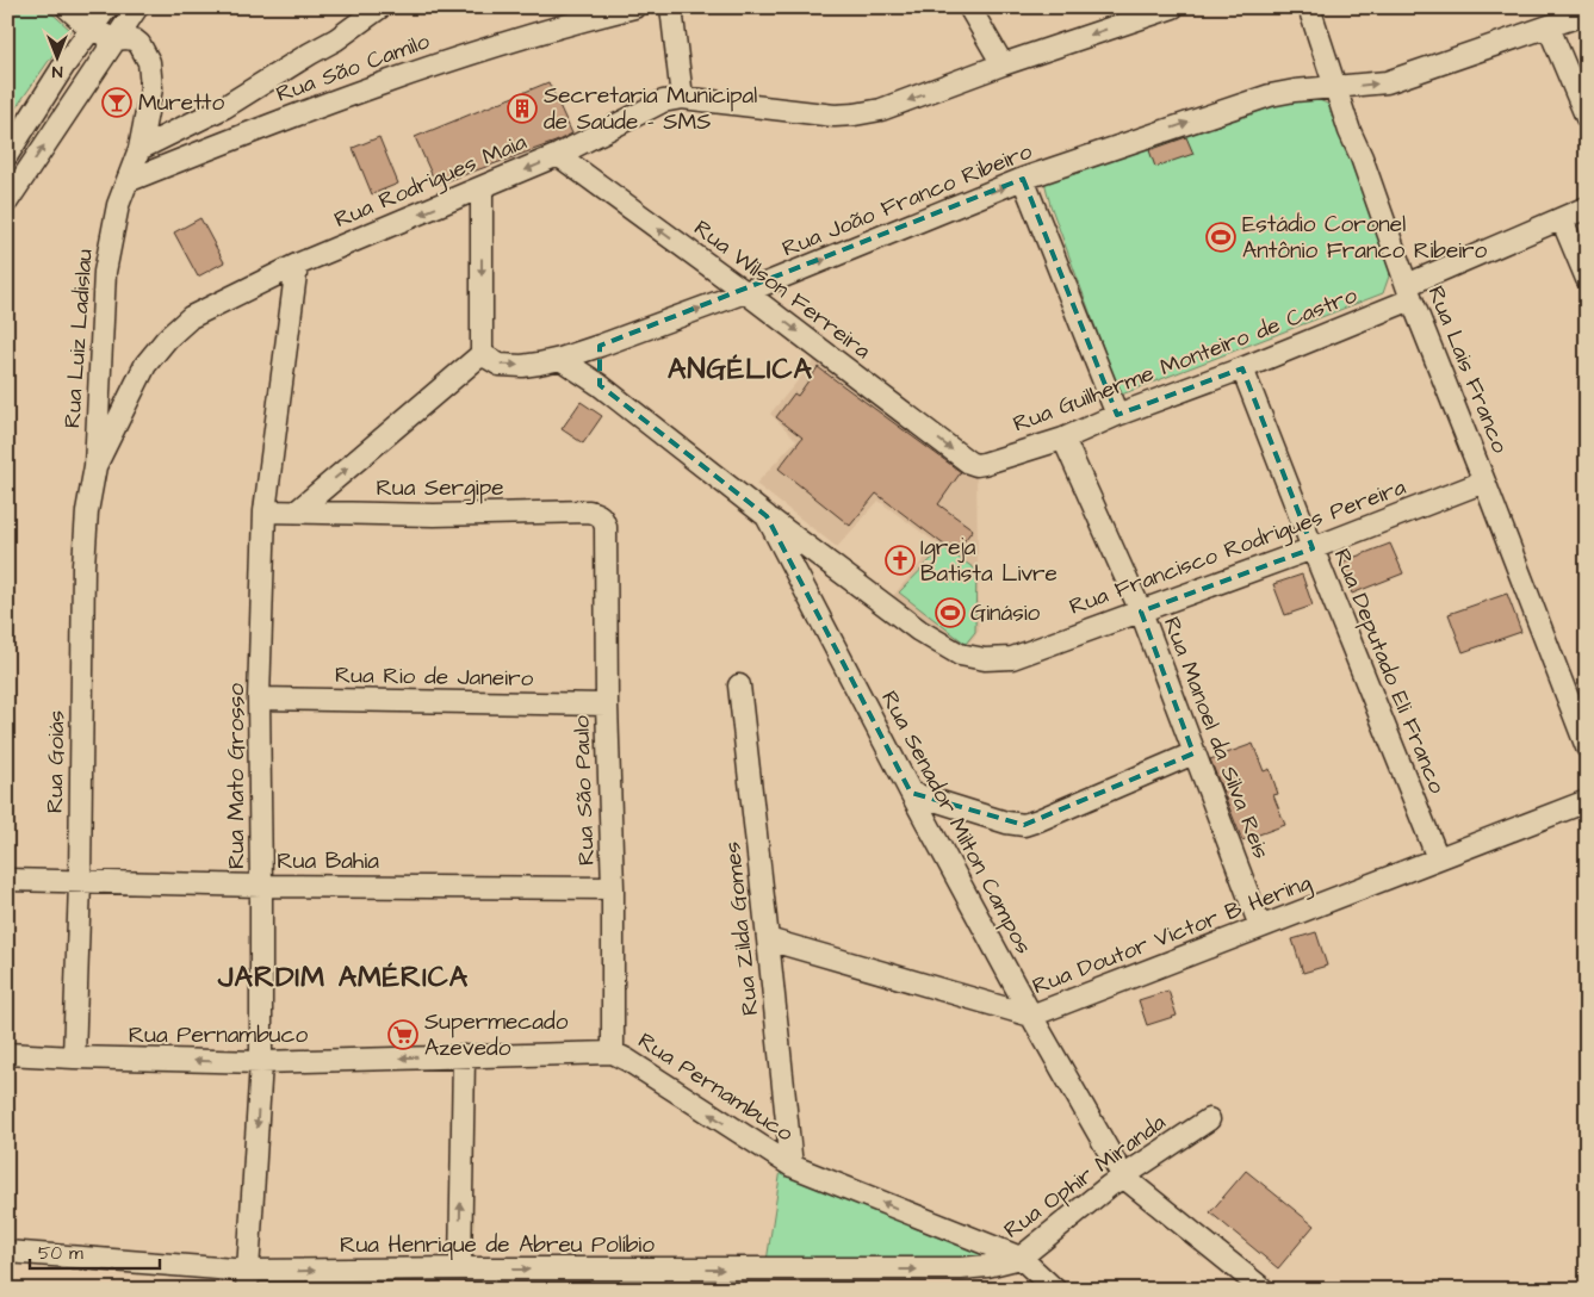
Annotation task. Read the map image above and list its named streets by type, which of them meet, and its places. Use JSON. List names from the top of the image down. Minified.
{"streets":{"street":["Rua São Camilo","Rua Rodrigues Maia","Rua João Franco Ribeiro","Rua Wilson Ferreira","Rua Luiz Ladislau","Rua Guilherme Monteiro de Castro","Rua Lais Franco","Rua Sergipe","Rua Francisco Rodrigues Pereira","Rua Deputado Eli Franco","Rua Rio de Janeiro","Rua Manoel da Silva Reis","Rua Goiás","Rua Mato Grosso","Rua São Paulo","Rua Senador Milton Campos","Rua Bahia","Rua Zilda Gomes","Rua Doutor Victor B Hering","Rua Pernambuco","Rua Ophir Miranda","Rua Henrique de Abreu Políbio"]},"crossings":[["Rua São Camilo","Rua Luiz Ladislau"],["Rua Rodrigues Maia","Rua Wilson Ferreira"],["Rua Rodrigues Maia","Rua Luiz Ladislau"],["Rua Rodrigues Maia","Rua Goiás"],["Rua Rodrigues Maia","Rua Mato Grosso"],["Rua João Franco Ribeiro","Rua Wilson Ferreira"],["Rua João Franco Ribeiro","Rua Lais Franco"],["Rua João Franco Ribeiro","Rua Senador Milton Campos"],["Rua Wilson Ferreira","Rua Guilherme Monteiro de Castro"],["Rua Luiz Ladislau","Rua Goiás"],["Rua Guilherme Monteiro de Castro","Rua Lais Franco"],["Rua Guilherme Monteiro de Castro","Rua Deputado Eli Franco"],["Rua Guilherme Monteiro de Castro","Rua Manoel da Silva Reis"],["Rua Lais Franco","Rua Francisco Rodrigues Pereira"],["Rua Sergipe","Rua Mato Grosso"],["Rua Sergipe","Rua São Paulo"],["Rua Francisco Rodrigues Pereira","Rua Deputado Eli Franco"],["Rua Francisco Rodrigues Pereira","Rua Manoel da Silva Reis"],["Rua Francisco Rodrigues Pereira","Rua Senador Milton Campos"],["Rua Deputado Eli Franco","Rua Doutor Victor B Hering"],["Rua Rio de Janeiro","Rua Mato Grosso"],["Rua Rio de Janeiro","Rua São Paulo"],["Rua Manoel da Silva Reis","Rua Doutor Victor B Hering"],["Rua Goiás","Rua Bahia"],["Rua Goiás","Rua Pernambuco"],["Rua Mato Grosso","Rua Bahia"],["Rua Mato Grosso","Rua Pernambuco"],["Rua Mato Grosso","Rua Henrique de Abreu Políbio"],["Rua São Paulo","Rua Bahia"],["Rua São Paulo","Rua Pernambuco"],["Rua Senador Milton Campos","Rua Doutor Victor B Hering"],["Rua Senador Milton Campos","Rua Ophir Miranda"],["Rua Zilda Gomes","Rua Doutor Victor B Hering"],["Rua Zilda Gomes","Rua Pernambuco"],["Rua Pernambuco","Rua Ophir Miranda"],["Rua Ophir Miranda","Rua Henrique de Abreu Políbio"]],"one_way":["Rua Rodrigues Maia","Rua João Franco Ribeiro","Rua Pernambuco","Rua Henrique de Abreu Políbio"],"districts":["ANGÉLICA","JARDIM AMÉRICA"],"places":{"bar":["Muretto"],"building":["Secretaria Municipal de Saúde - SMS"],"sports":["Estádio Coronel Antônio Franco Ribeiro","Ginásio"],"church":["Igreja Batista Livre"],"supermarket":["Supermecado Azevedo"]},"scale_bar":"50 m","north":"bottom"}
